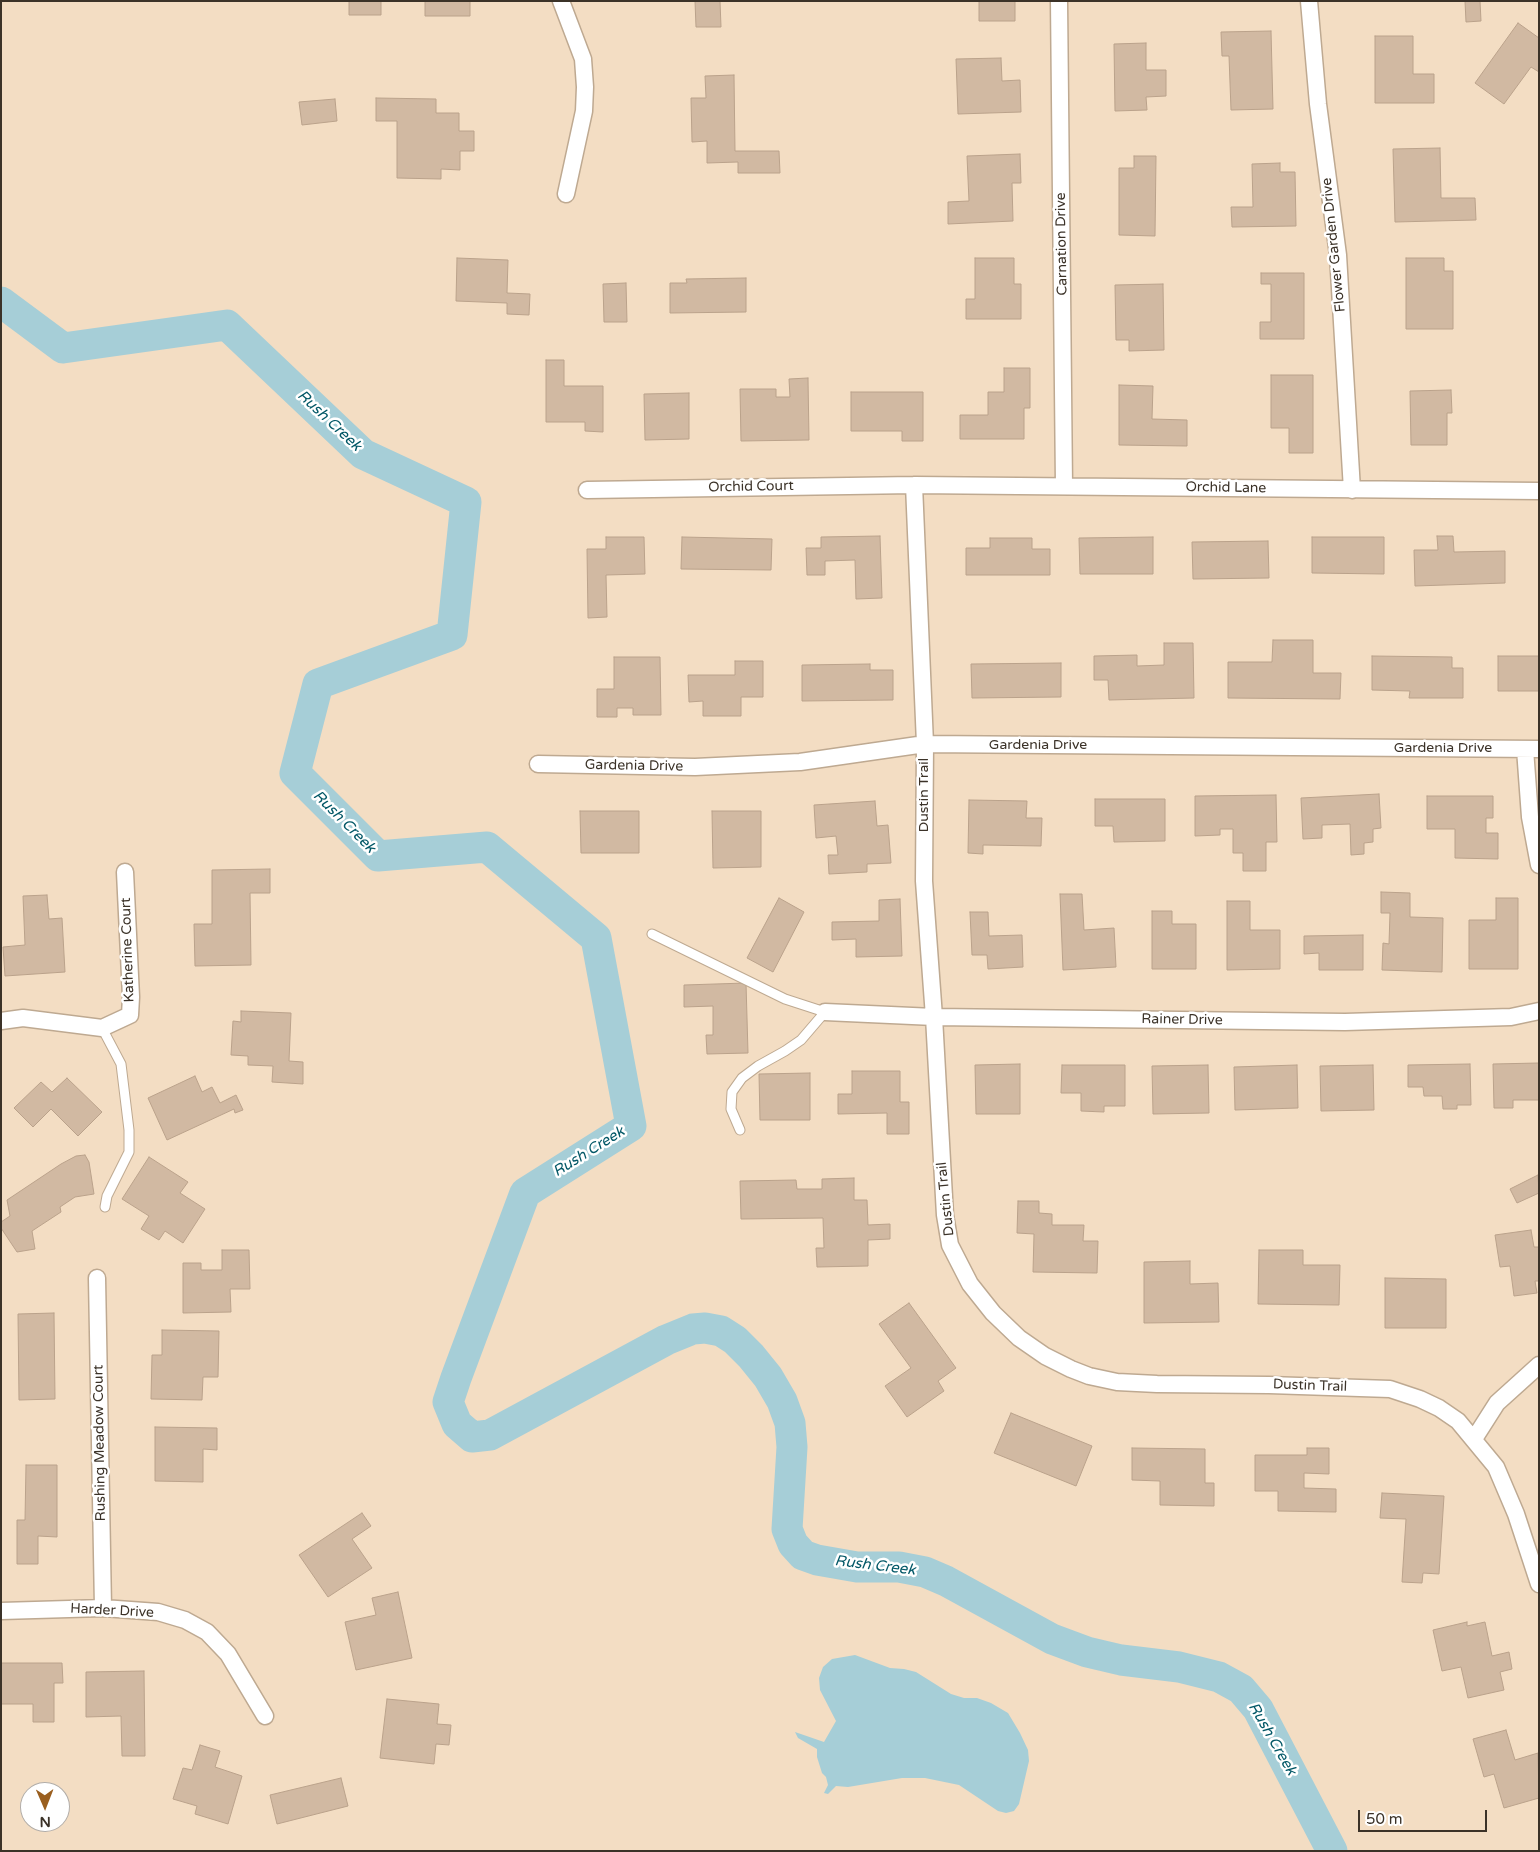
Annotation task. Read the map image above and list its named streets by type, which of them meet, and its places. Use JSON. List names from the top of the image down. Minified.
{"streets":{"street":["Carnation Drive","Flower Garden Drive","Orchid Court","Orchid Lane","Gardenia Drive","Dustin Trail","Katherine Court","Rainer Drive","Rushing Meadow Court","Harder Drive"]},"crossings":[["Carnation Drive","Orchid Lane"],["Flower Garden Drive","Orchid Lane"],["Orchid Court","Orchid Lane"],["Orchid Court","Dustin Trail"],["Orchid Lane","Dustin Trail"],["Gardenia Drive","Dustin Trail"],["Dustin Trail","Rainer Drive"],["Rushing Meadow Court","Harder Drive"]],"water":["Rush Creek"],"scale_bar":"50 m","north":"bottom"}
